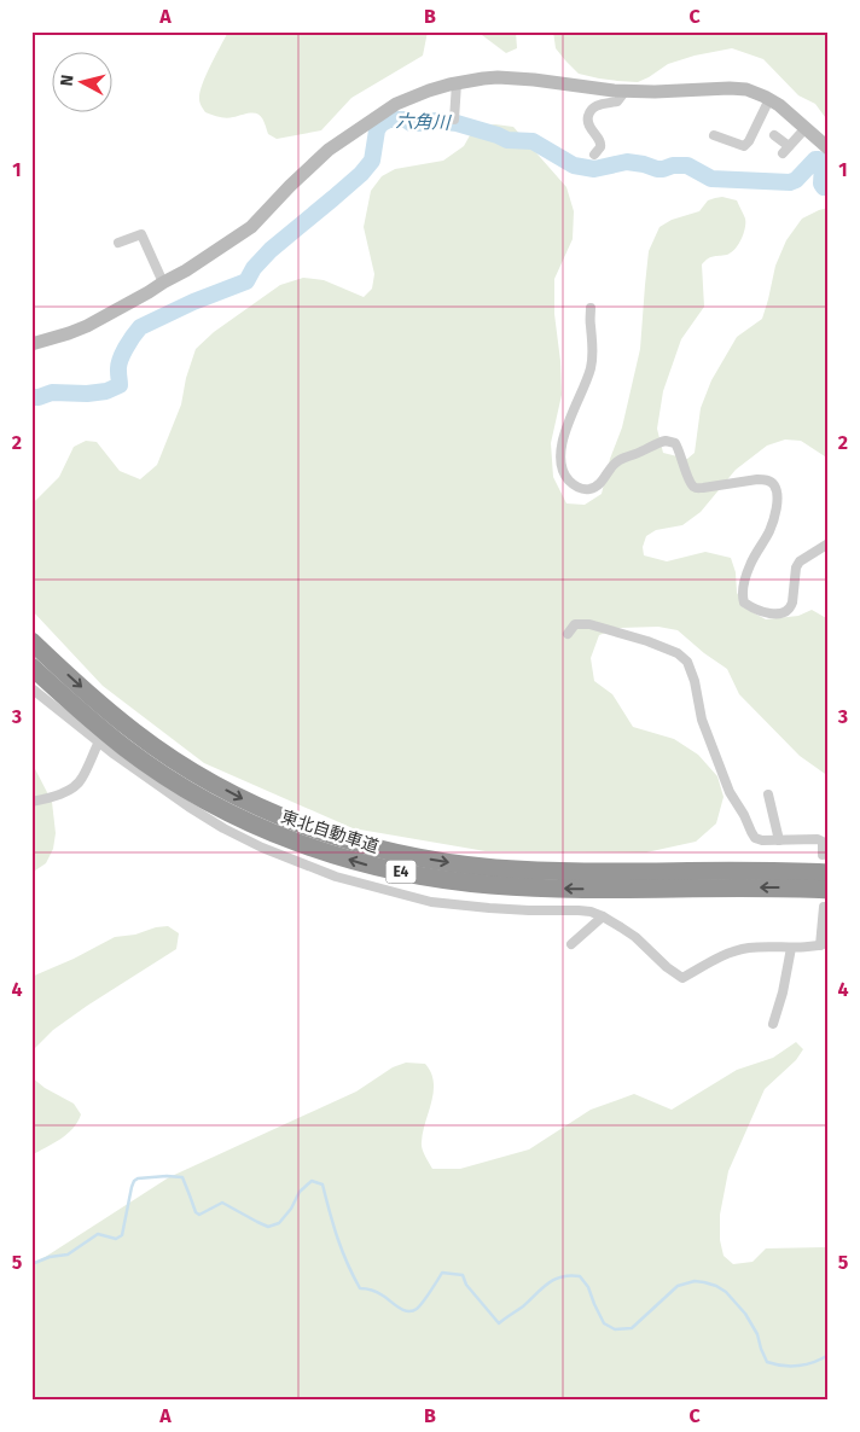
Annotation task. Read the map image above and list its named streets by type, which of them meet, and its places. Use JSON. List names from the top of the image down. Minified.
{"streets":{"highway":["東北自動車道","E4"]},"water":["六角川"],"north":"left","grid":{"columns":["A","B","C"],"rows":["1","2","3","4","5"]}}
